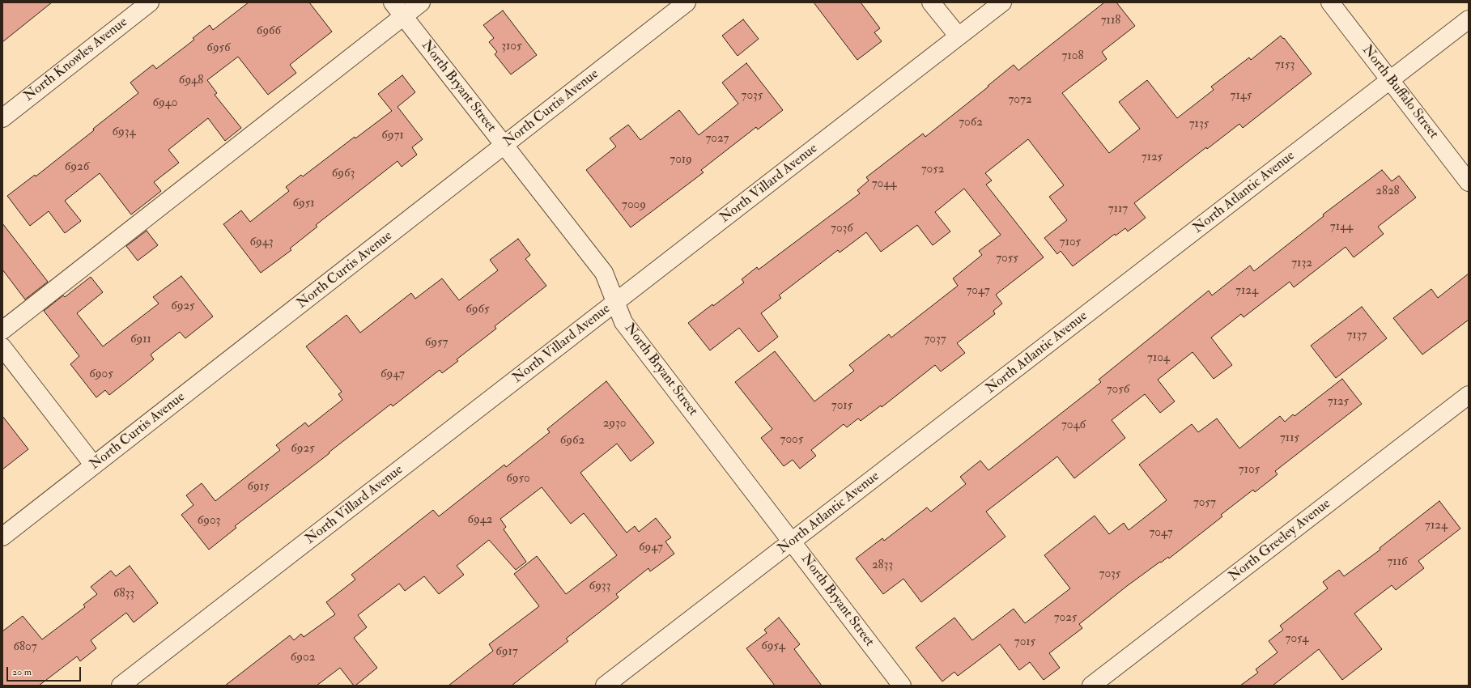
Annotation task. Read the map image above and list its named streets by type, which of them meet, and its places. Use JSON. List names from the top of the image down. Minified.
{"streets":{"street":["North Knowles Avenue","North Bryant Street","North Buffalo Street","North Curtis Avenue","North Villard Avenue","North Atlantic Avenue","North Greeley Avenue"]},"crossings":[["North Bryant Street","North Curtis Avenue"],["North Bryant Street","North Villard Avenue"],["North Bryant Street","North Atlantic Avenue"],["North Buffalo Street","North Atlantic Avenue"]],"house_numbers":["7118","6966","3105","6956","7108","7153","6948","7035","7145","7072","6940","7062","7135","6934","6971","7027","7125","7019","6926","7052","6963","7044","2828","6951","7009","7117","7144","7036","6943","7105","7055","7132","7047","7124","6925","6965","7137","6911","7037","6957","7104","6905","6947","7056","7125","7015","2930","7046","7115","7005","6962","6925","7105","6950","6915","7057","6942","6903","7124","7047","6947","7116","2833","7035","6933","6833","7025","7054","7015","6954","6807","6917","6902"],"scale_bar":"20 m"}
